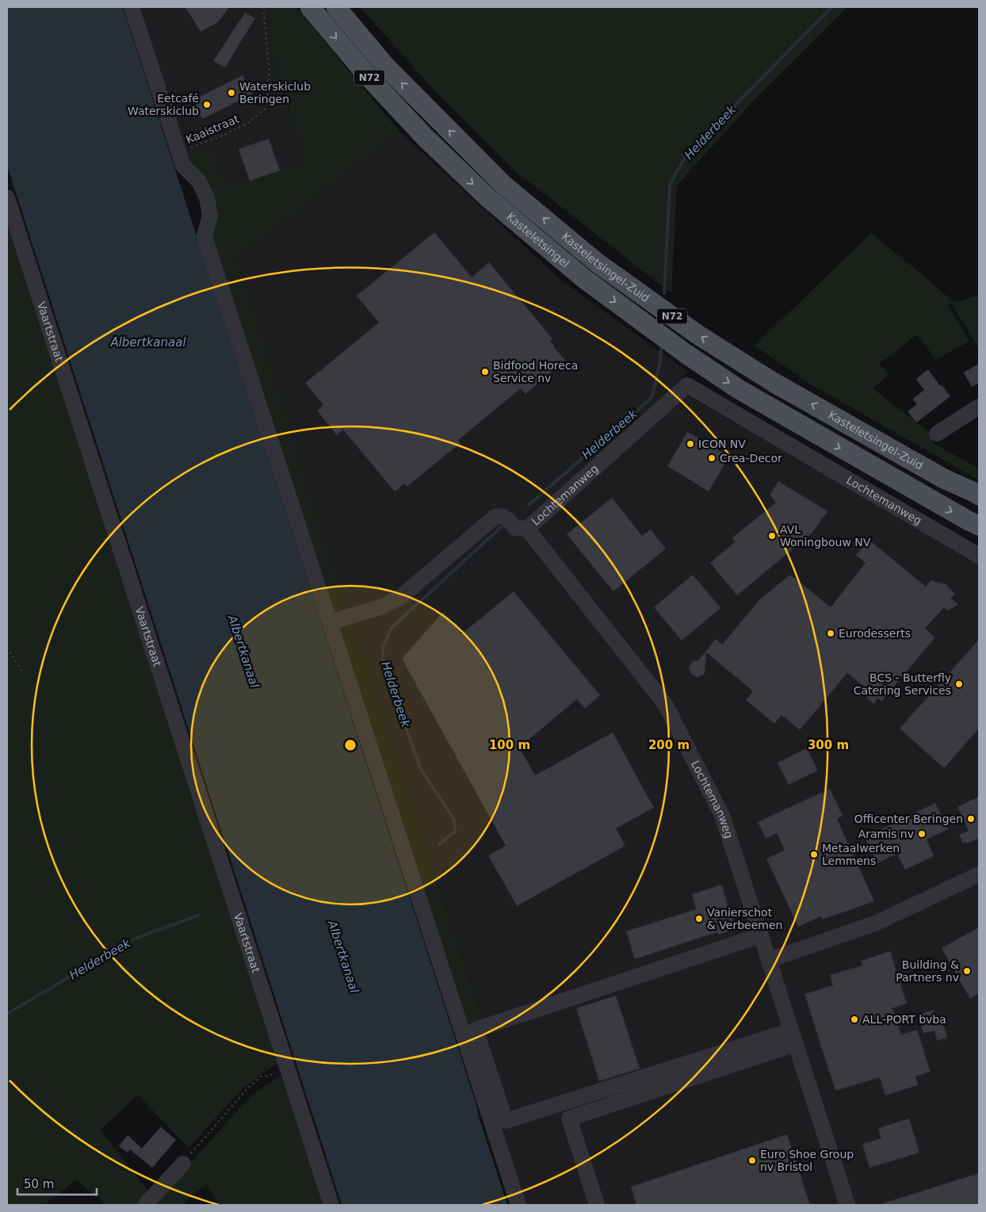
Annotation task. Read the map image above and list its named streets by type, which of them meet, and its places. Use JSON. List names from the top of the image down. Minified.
{"streets":{"main road":["N72","Kasteletsingel","Kasteletsingel-Zuid"],"street":["Vaartstraat","Lochtemanweg"],"path":["Kaaistraat"]},"one_way":["Kasteletsingel","Kasteletsingel-Zuid"],"water":["Helderbeek","Albertkanaal"],"places":["Waterskiclub Beringen","Eetcafé Waterskiclub","Bidfood Horeca Service nv","ICON NV","Crea-Decor","AVL Woningbouw NV","Eurodesserts","BCS - Butterfly Catering Services","Officenter Beringen","Aramis nv","Metaalwerken Lemmens","Vanierschot & Verbeemen","Building & Partners nv","ALL-PORT bvba","Euro Shoe Group nv Bristol"],"scale_bar":"50 m","rings":["100 m","200 m","300 m"]}
